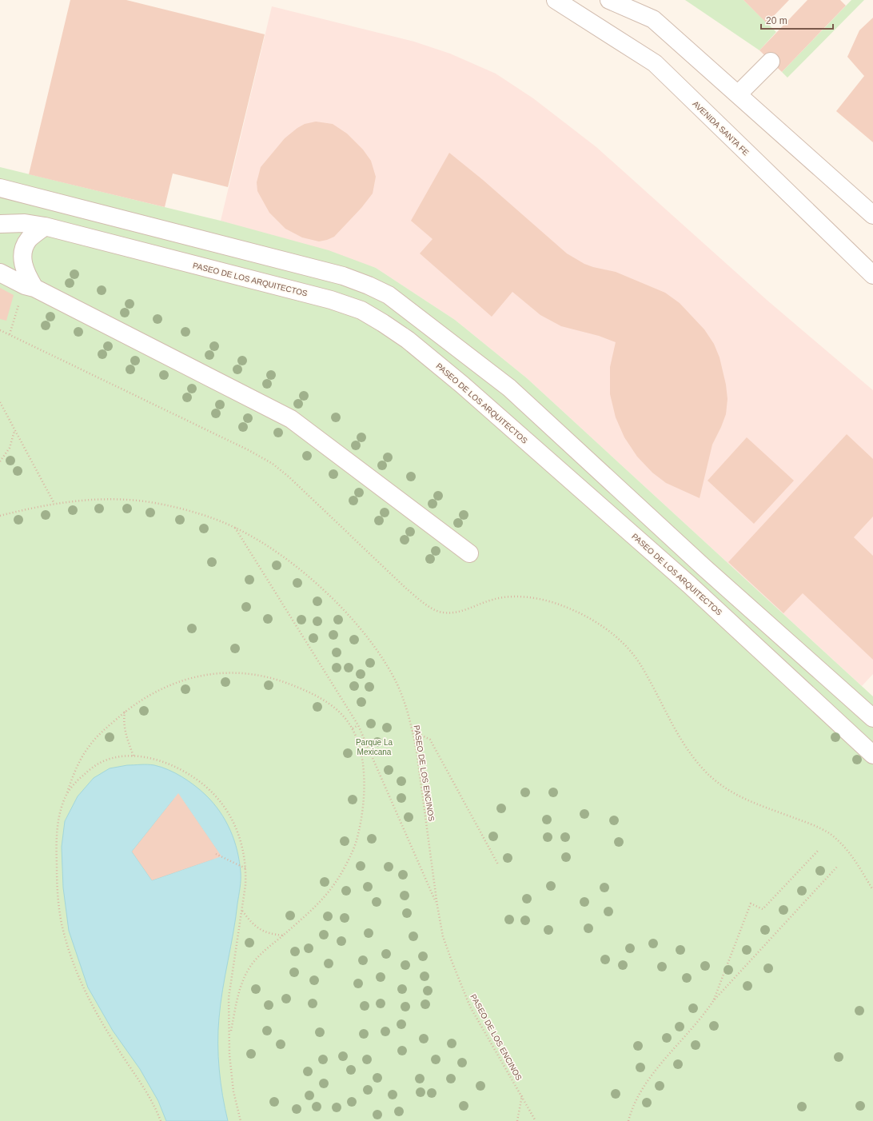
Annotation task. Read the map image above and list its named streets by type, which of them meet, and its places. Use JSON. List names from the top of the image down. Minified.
{"streets":{"street":["AVENIDA SANTA FE","PASEO DE LOS ARQUITECTOS"],"path":["PASEO DE LOS ENCINOS"]},"parks":["Parque La Mexicana"],"scale_bar":"20 m"}
